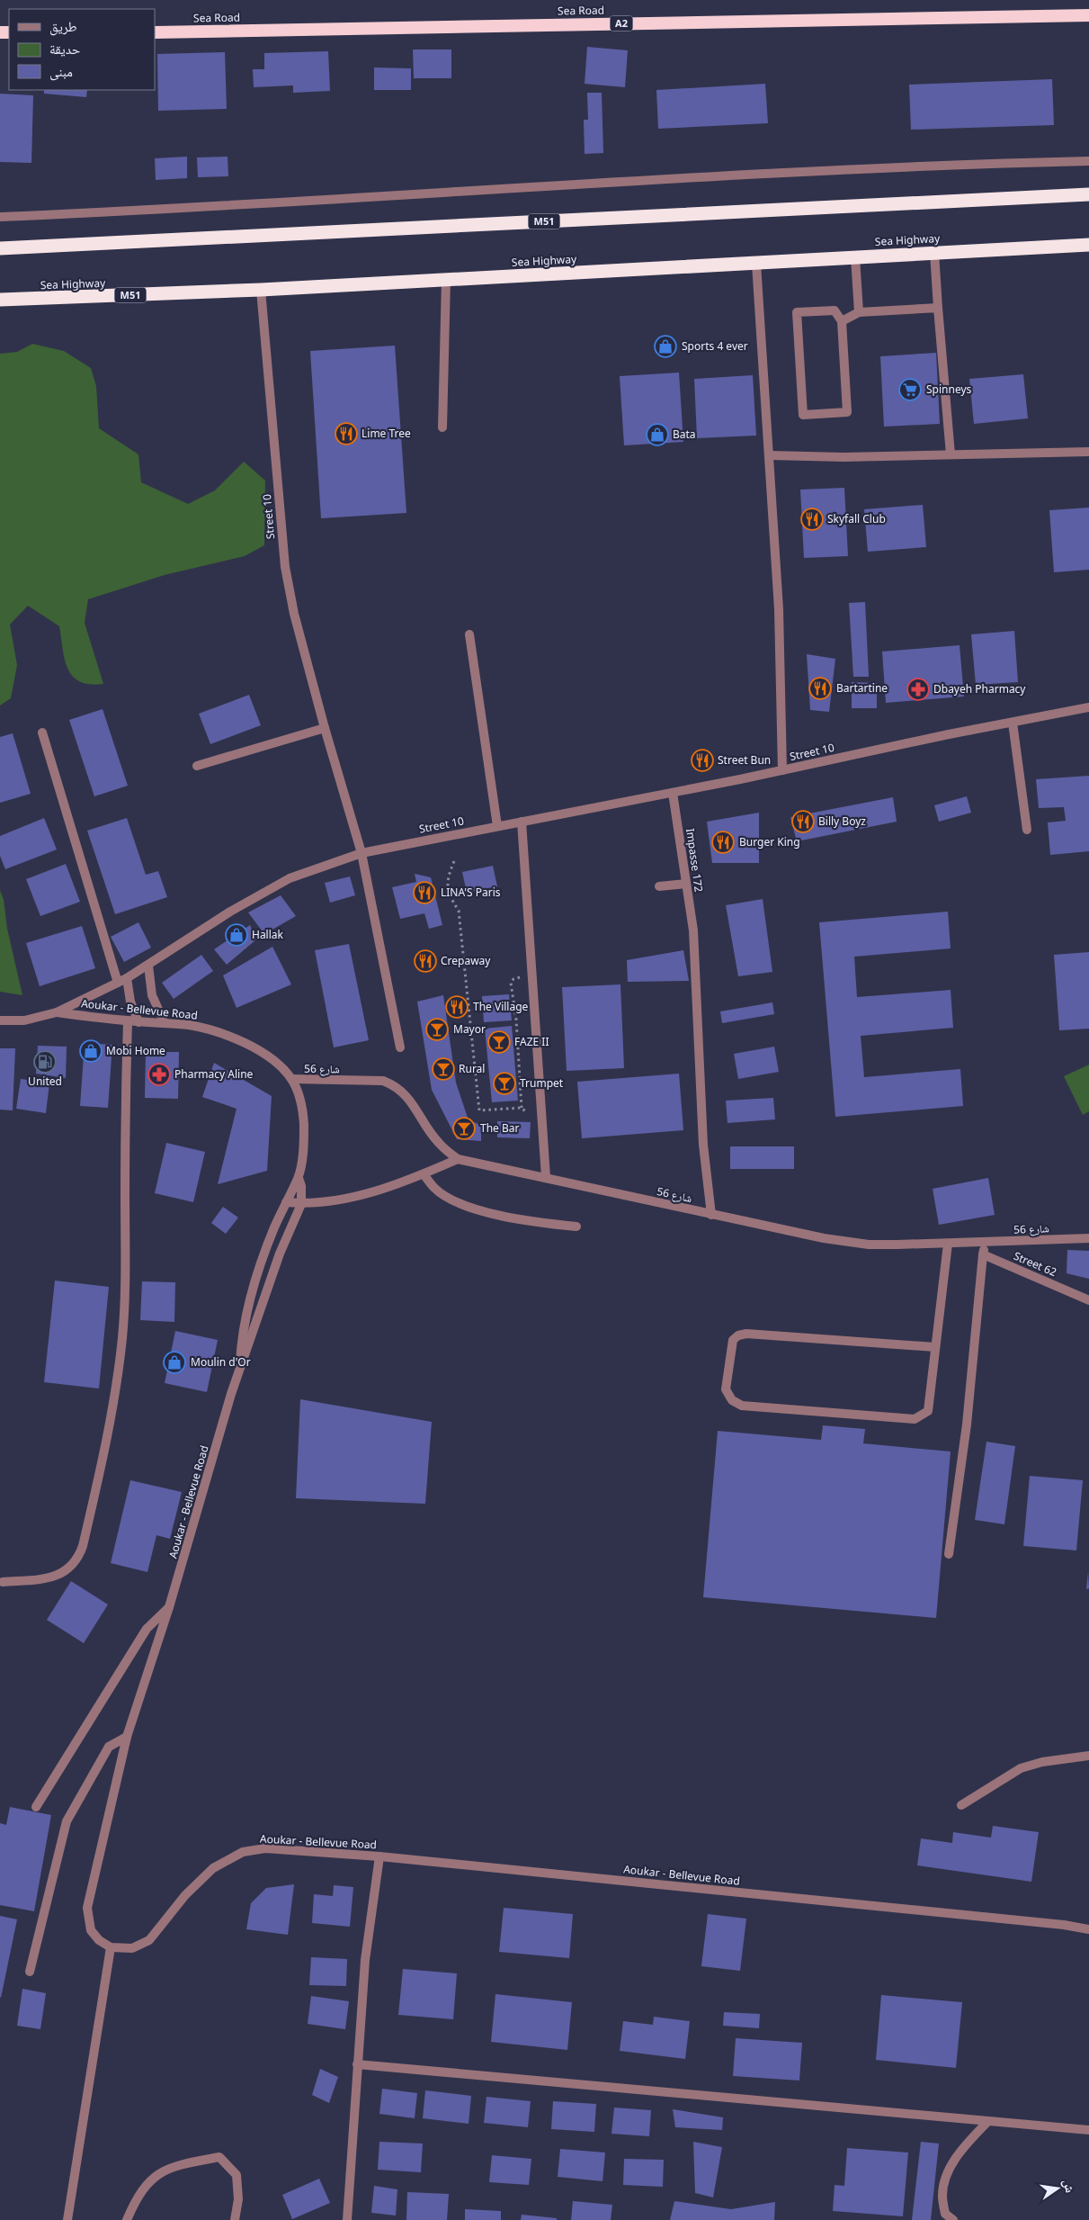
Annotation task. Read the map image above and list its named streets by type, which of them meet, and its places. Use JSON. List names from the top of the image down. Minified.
{"streets":{"highway":["Sea Road","A2","M51","Sea Highway"],"street":["Street 10","Impasse 172","Aoukar - Bellevue Road","شارع 56","Street 62"]},"crossings":[["Sea Highway","Street 10"],["Street 10","Impasse 172"],["Impasse 172","شارع 56"],["Aoukar - Bellevue Road","شارع 56"]],"places":{"shop":["Sports 4 ever","Bata","Hallak","Mobi Home","Moulin d'Or"],"supermarket":["Spinneys"],"restaurant":["Lime Tree","Skyfall Club","Bartartine","Street Bun","Billy Boyz","Burger King","LINA'S Paris","Crepaway","The Village"],"pharmacy":["Dbayeh Pharmacy","Pharmacy Aline"],"bar":["Mayor","FAZE II","Rural","Trumpet","The Bar"],"fuel station":["United"]},"legend":["طريق","حديقة","مبنى"],"north":"right"}
